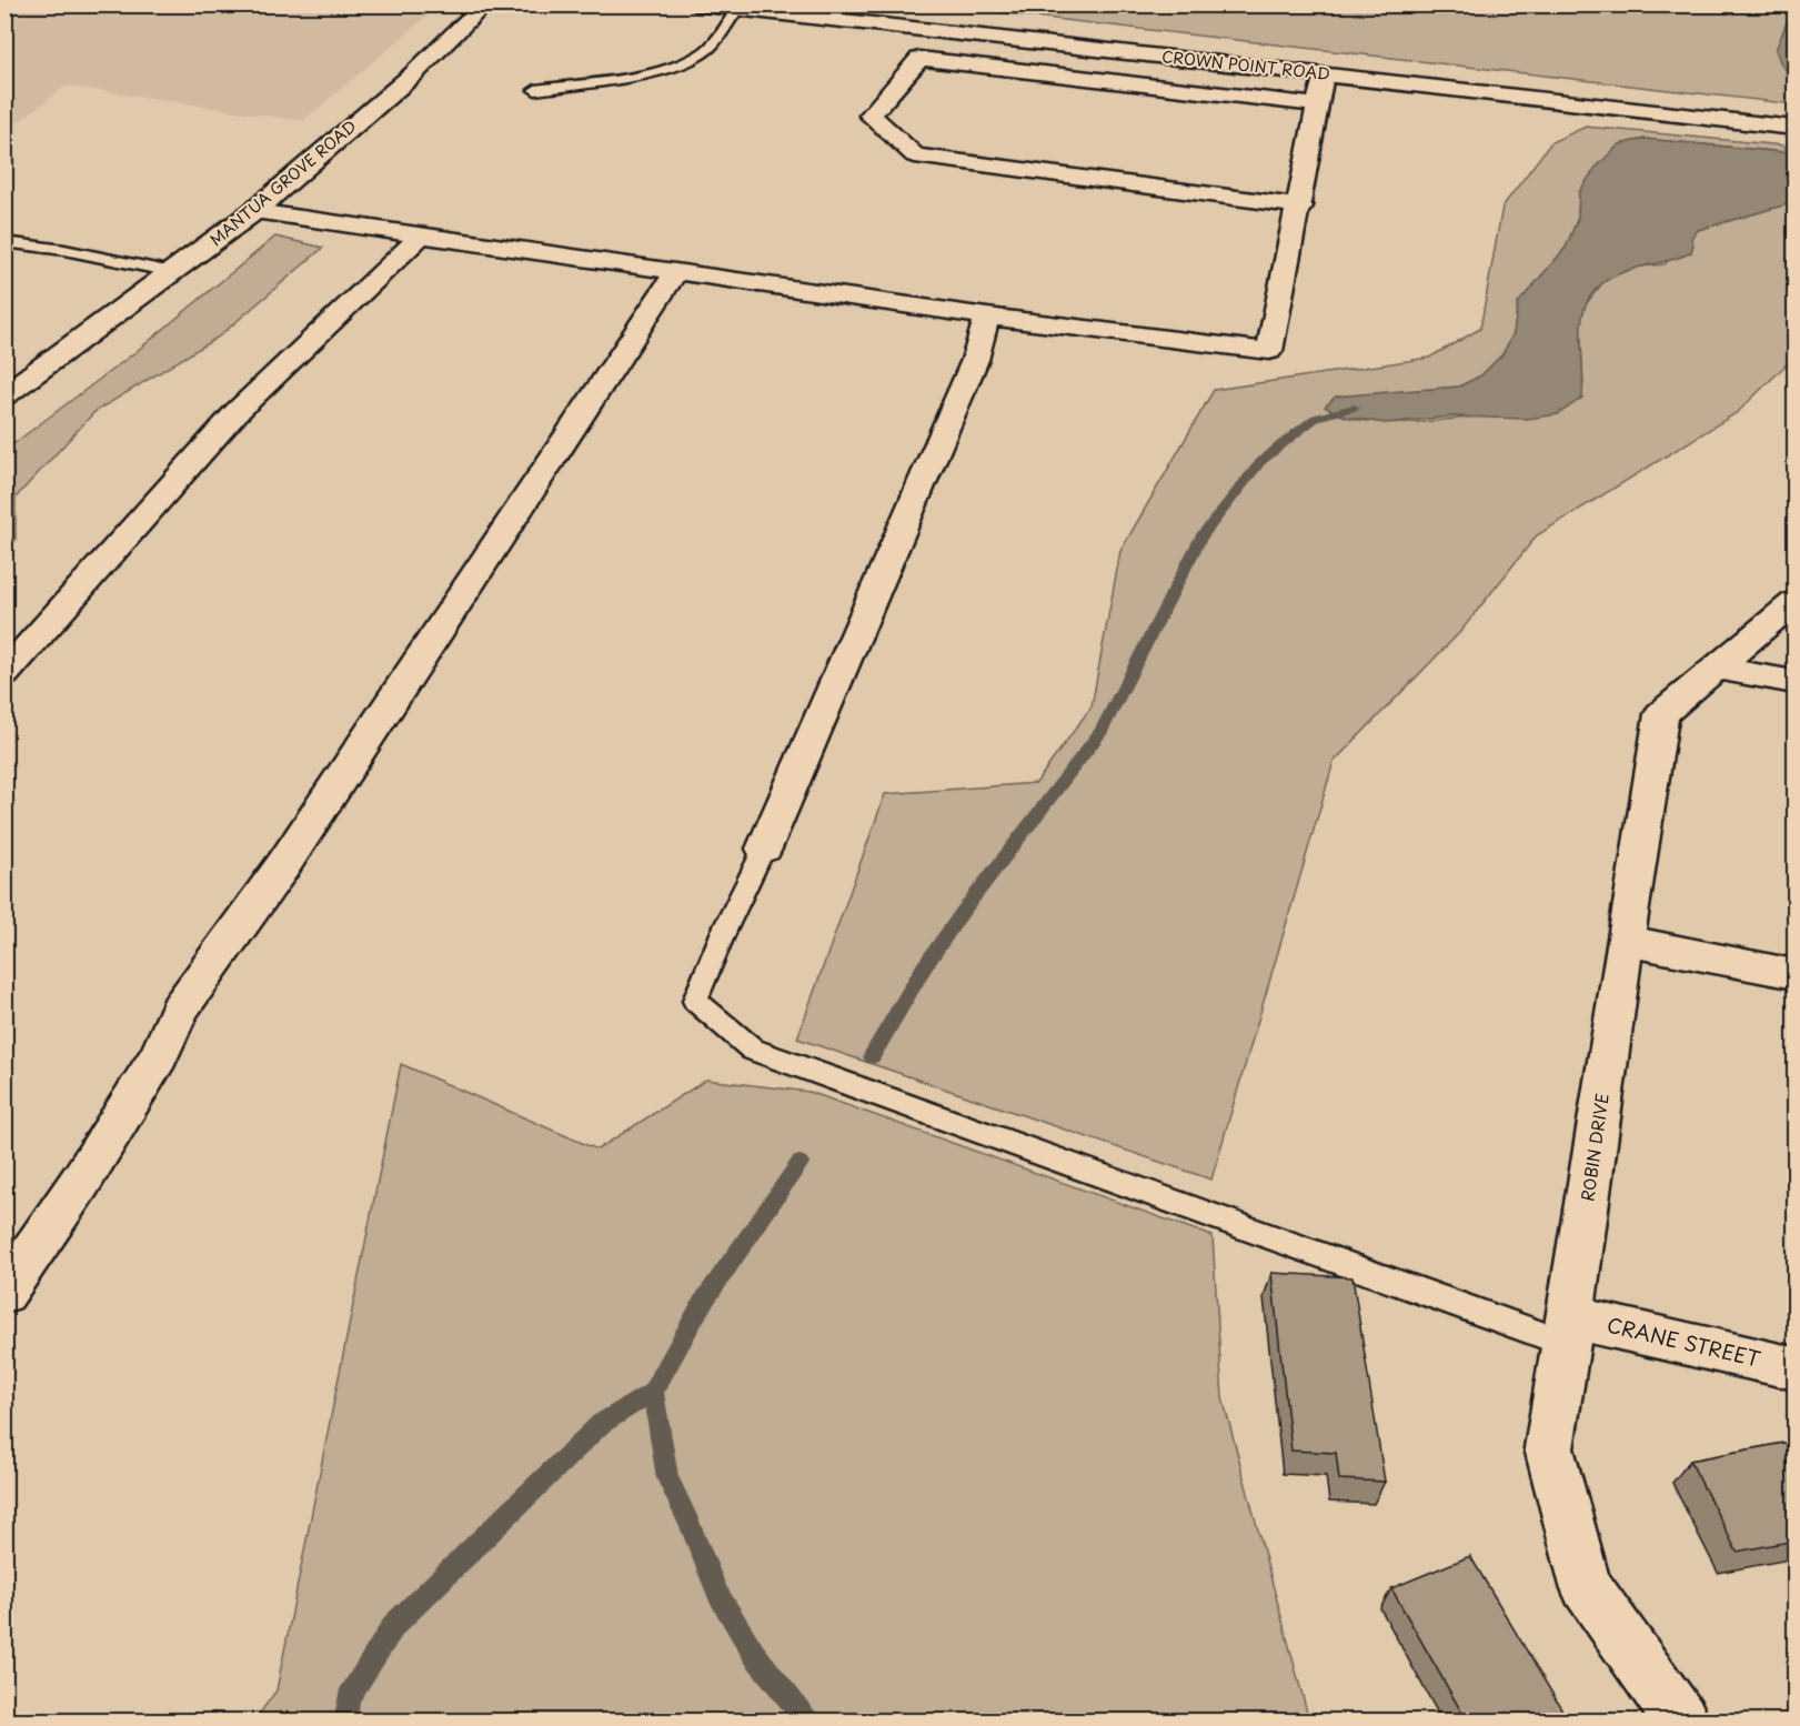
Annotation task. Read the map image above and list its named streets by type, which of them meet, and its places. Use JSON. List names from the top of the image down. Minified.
{"streets":{"street":["CROWN POINT ROAD","MANTUA GROVE ROAD","ROBIN DRIVE","CRANE STREET"]},"crossings":[["ROBIN DRIVE","CRANE STREET"]]}
